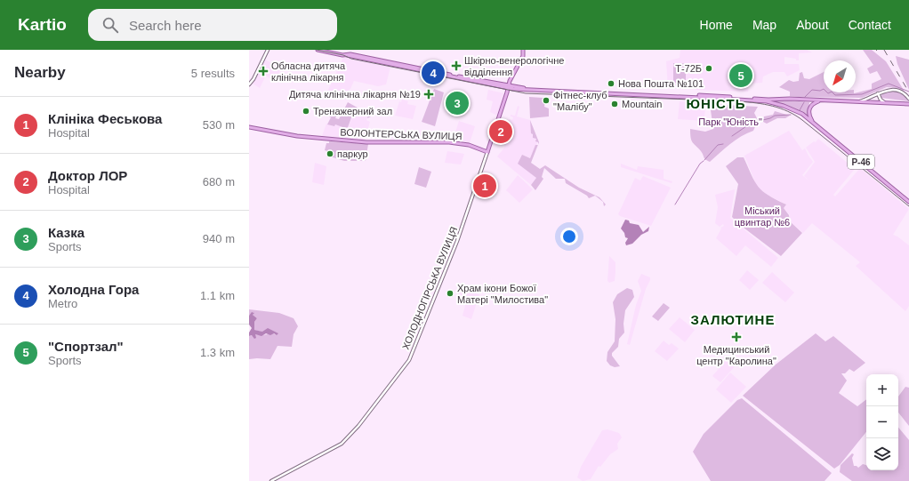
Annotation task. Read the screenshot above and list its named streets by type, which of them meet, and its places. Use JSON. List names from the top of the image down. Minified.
{"streets":{"main road":["ВОЛОНТЕРСЬКА ВУЛИЦЯ","Р-46","ХОЛОДНОГІРСЬКА ВУЛИЦЯ"]},"crossings":[["ВОЛОНТЕРСЬКА ВУЛИЦЯ","ХОЛОДНОГІРСЬКА ВУЛИЦЯ"],["Р-46","ХОЛОДНОГІРСЬКА ВУЛИЦЯ"]],"districts":["ЮНІСТЬ","ЗАЛЮТИНЕ"],"parks":["Парк \"Юність\"","Міський цвинтар №6"],"places":{"health":["Шкірно-венерологічне відділення","Обласна дитяча клінічна лікарня","Дитяча клінічна лікарня №19","Медицинський центр \"Каролина\""],"other":["Т-72Б","Нова Пошта №101","Фітнес-клуб \"Малібу\"","Mountain","Тренажерний зал","паркур","Храм ікони Божої Матері \"Милостива\""]},"north":"bottom left","page":{"header":"Kartio","search":"Search here","nav":["Home","Map","About","Contact"],"heading":["Nearby","5 results"],"pins":["4","5","3","2","1"],"list":[{"mark":"1","name":"Клініка Феськова","note":"Hospital","value":"530 m"},{"mark":"2","name":"Доктор ЛОР","note":"Hospital","value":"680 m"},{"mark":"3","name":"Казка","note":"Sports","value":"940 m"},{"mark":"4","name":"Холодна Гора","note":"Metro","value":"1.1 km"},{"mark":"5","name":"\"Спортзал\"","note":"Sports","value":"1.3 km"}],"map_buttons":["+","−"]}}
